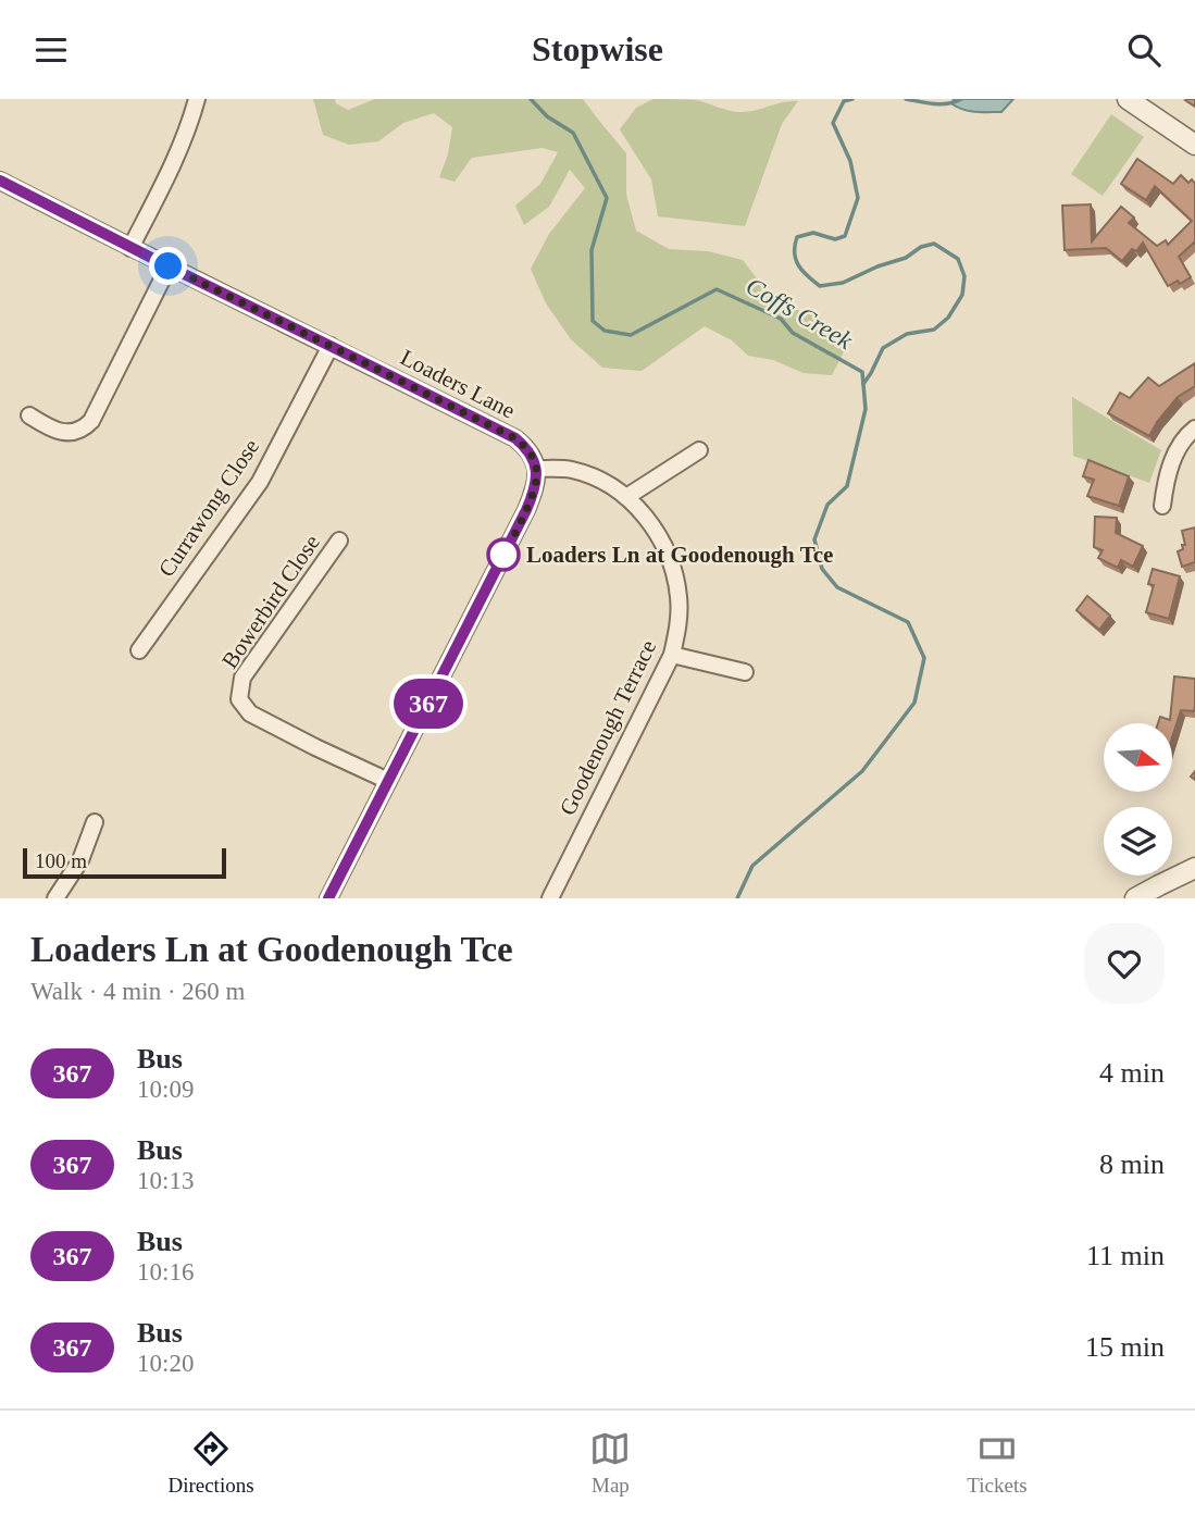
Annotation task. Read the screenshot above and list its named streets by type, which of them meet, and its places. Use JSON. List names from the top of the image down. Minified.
{"streets":{"street":["Loaders Lane","Currawong Close","Bowerbird Close","Goodenough Terrace"]},"crossings":[["Loaders Lane","Currawong Close"],["Loaders Lane","Goodenough Terrace"]],"water":["Coffs Creek"],"places":["Loaders Ln at Goodenough Tce"],"lines":["bus line 367"],"scale_bar":"100 m","north":"right","page":{"header":"Stopwise","on_map":"367","scale":"100 m","heading":["Loaders Ln at Goodenough Tce","Walk · 4 min · 260 m"],"list":[{"mark":"367","name":"Bus","note":"10:09","value":"4 min"},{"mark":"367","name":"Bus","note":"10:13","value":"8 min"},{"mark":"367","name":"Bus","note":"10:16","value":"11 min"},{"mark":"367","name":"Bus","note":"10:20","value":"15 min"}],"tabs":["Directions","Map","Tickets"]}}
